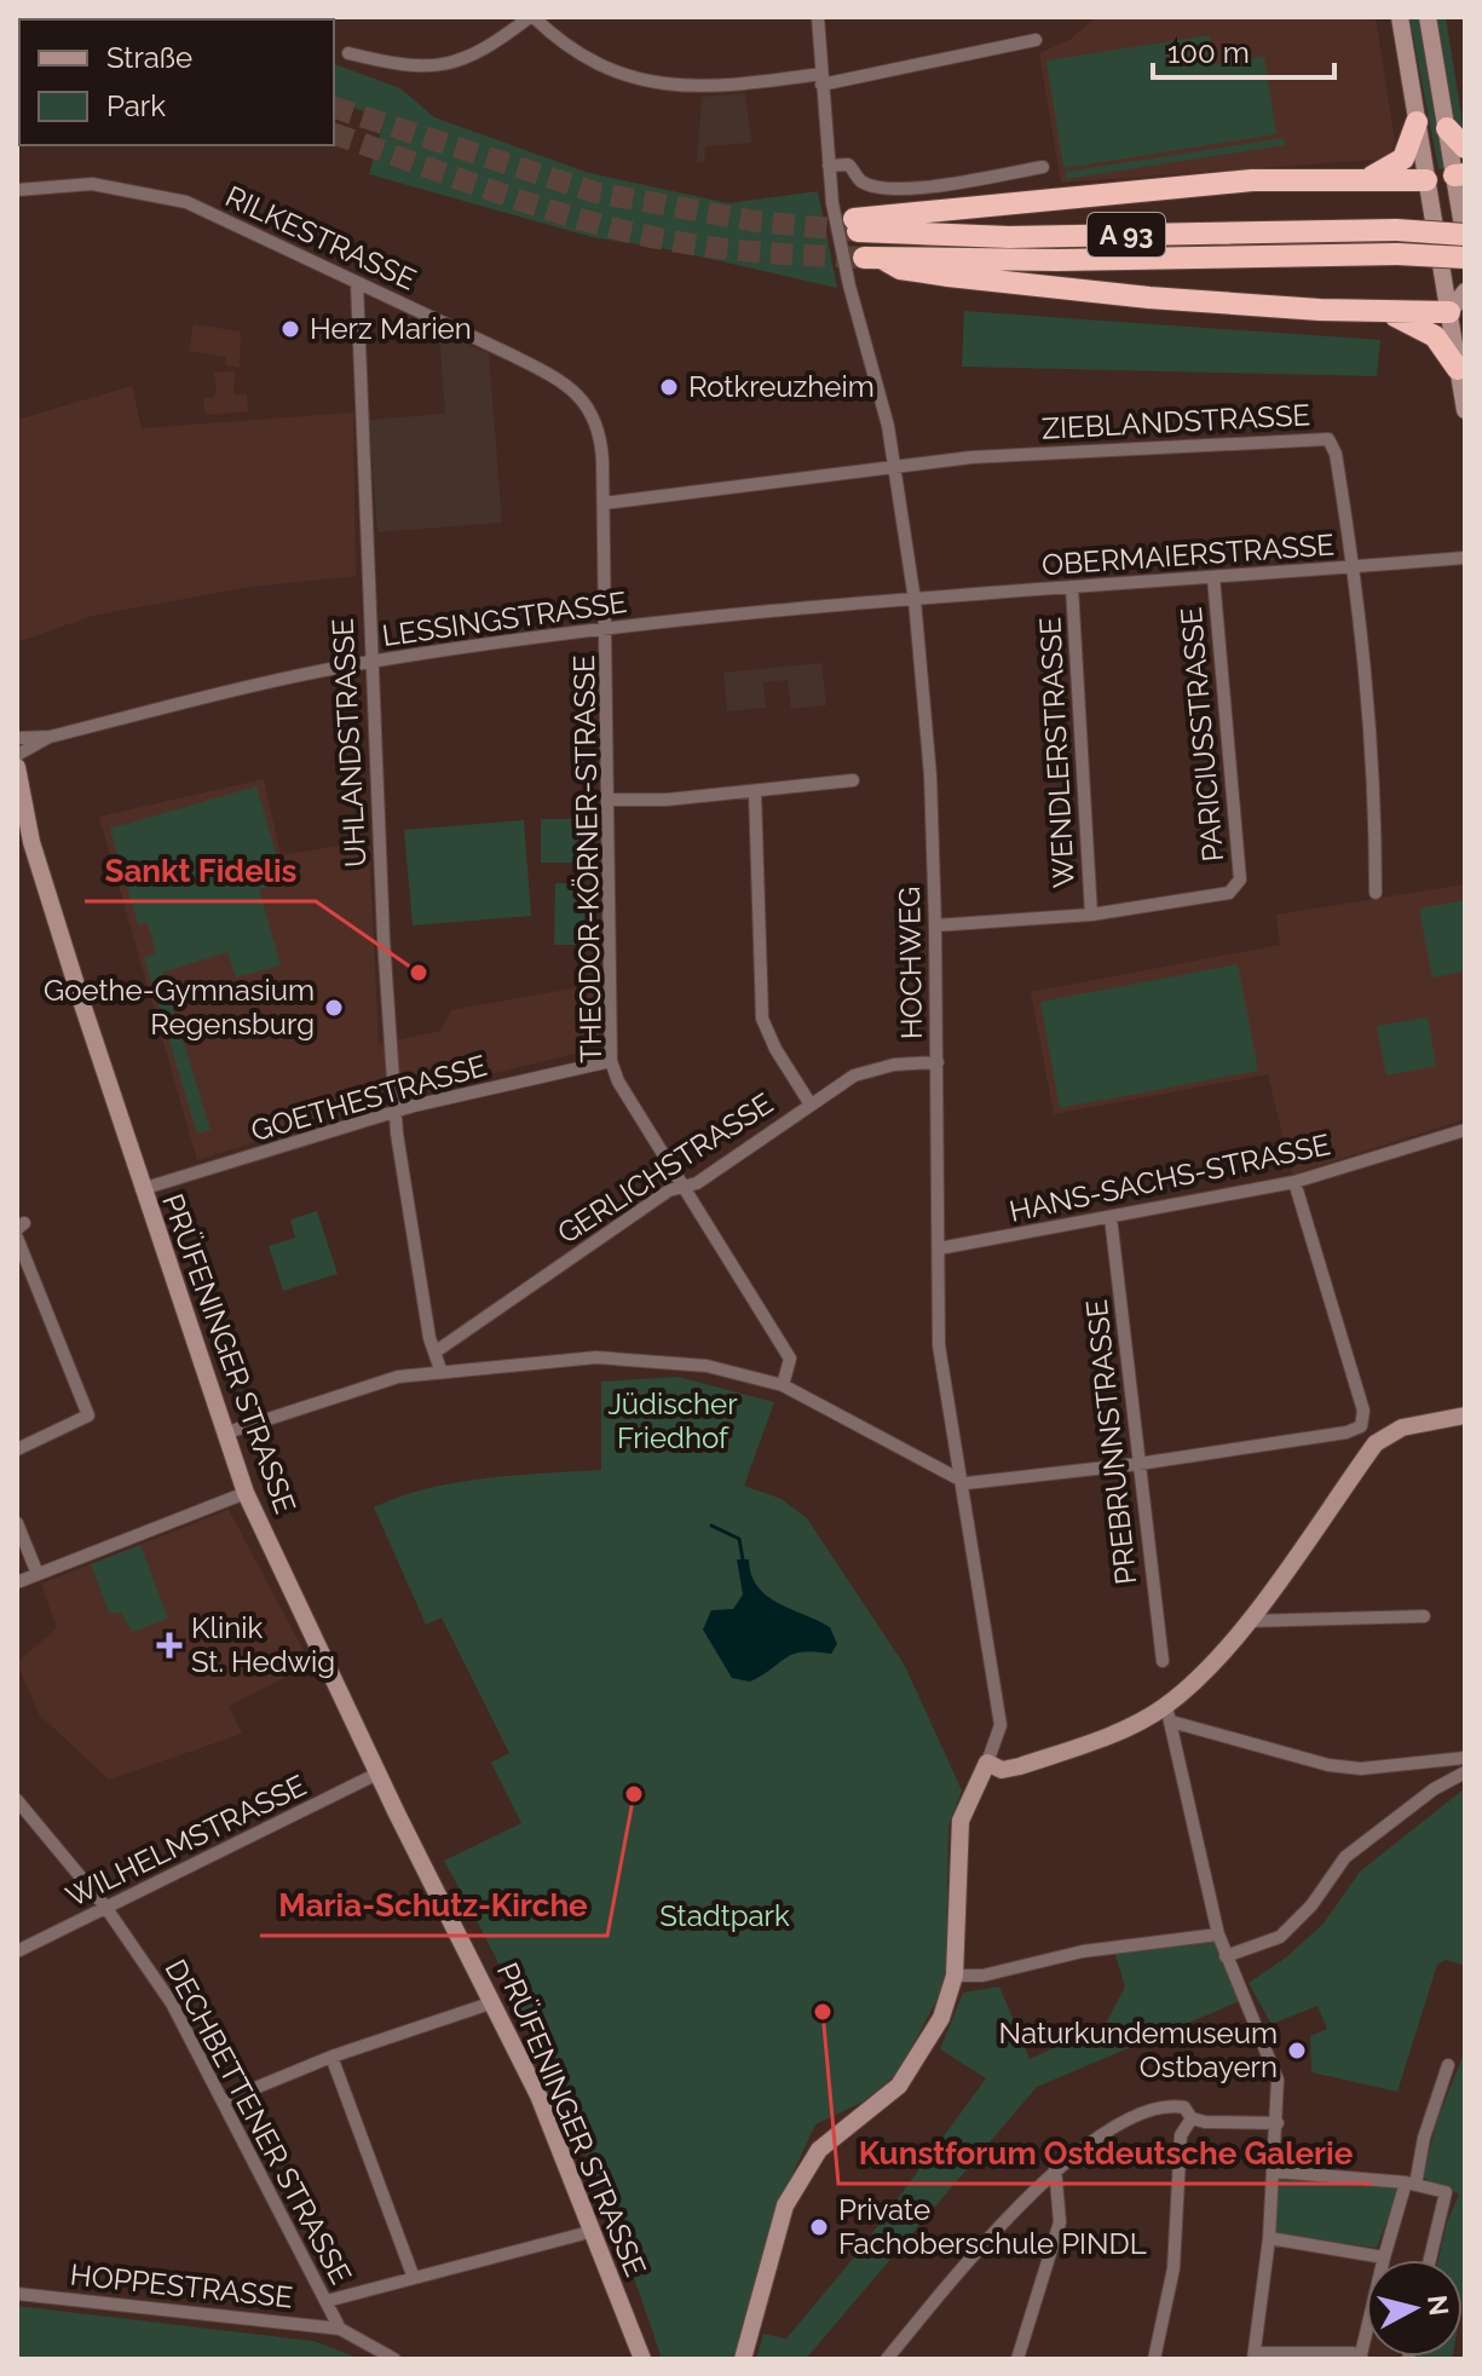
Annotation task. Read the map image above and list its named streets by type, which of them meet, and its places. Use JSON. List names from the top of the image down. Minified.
{"streets":{"highway":["A 93"],"street":["RILKESTRASSE","ZIEBLANDSTRASSE","OBERMAIERSTRASSE","LESSINGSTRASSE","PARICIUSSTRASSE","UHLANDSTRASSE","WENDLERSTRASSE","THEODOR-KÖRNER-STRASSE","HOCHWEG","GOETHESTRASSE","GERLICHSTRASSE","HANS-SACHS-STRASSE","PRÜFENINGER STRASSE","PREBRUNNSTRASSE","WILHELMSTRASSE","DECHBETTENER STRASSE","HOPPESTRASSE"]},"crossings":[["RILKESTRASSE","LESSINGSTRASSE"],["RILKESTRASSE","UHLANDSTRASSE"],["RILKESTRASSE","THEODOR-KÖRNER-STRASSE"],["ZIEBLANDSTRASSE","OBERMAIERSTRASSE"],["ZIEBLANDSTRASSE","HOCHWEG"],["OBERMAIERSTRASSE","LESSINGSTRASSE"],["OBERMAIERSTRASSE","PARICIUSSTRASSE"],["OBERMAIERSTRASSE","WENDLERSTRASSE"],["OBERMAIERSTRASSE","HOCHWEG"],["LESSINGSTRASSE","UHLANDSTRASSE"],["LESSINGSTRASSE","THEODOR-KÖRNER-STRASSE"],["LESSINGSTRASSE","HOCHWEG"],["PARICIUSSTRASSE","WENDLERSTRASSE"],["UHLANDSTRASSE","GOETHESTRASSE"],["UHLANDSTRASSE","GERLICHSTRASSE"],["THEODOR-KÖRNER-STRASSE","GOETHESTRASSE"],["THEODOR-KÖRNER-STRASSE","GERLICHSTRASSE"],["HOCHWEG","GERLICHSTRASSE"],["HOCHWEG","HANS-SACHS-STRASSE"],["GOETHESTRASSE","PRÜFENINGER STRASSE"],["HANS-SACHS-STRASSE","PREBRUNNSTRASSE"],["PRÜFENINGER STRASSE","WILHELMSTRASSE"],["WILHELMSTRASSE","DECHBETTENER STRASSE"],["DECHBETTENER STRASSE","HOPPESTRASSE"]],"parks":["Jüdischer Friedhof","Stadtpark"],"places":{"other":["Herz Marien","Rotkreuzheim","Sankt Fidelis","Goethe-Gymnasium Regensburg","Maria-Schutz-Kirche","Kunstforum Ostdeutsche Galerie","Naturkundemuseum Ostbayern","Private Fachoberschule PINDL"],"health":["Klinik St. Hedwig"]},"legend":["Straße","Park"],"scale_bar":"100 m","north":"right"}
